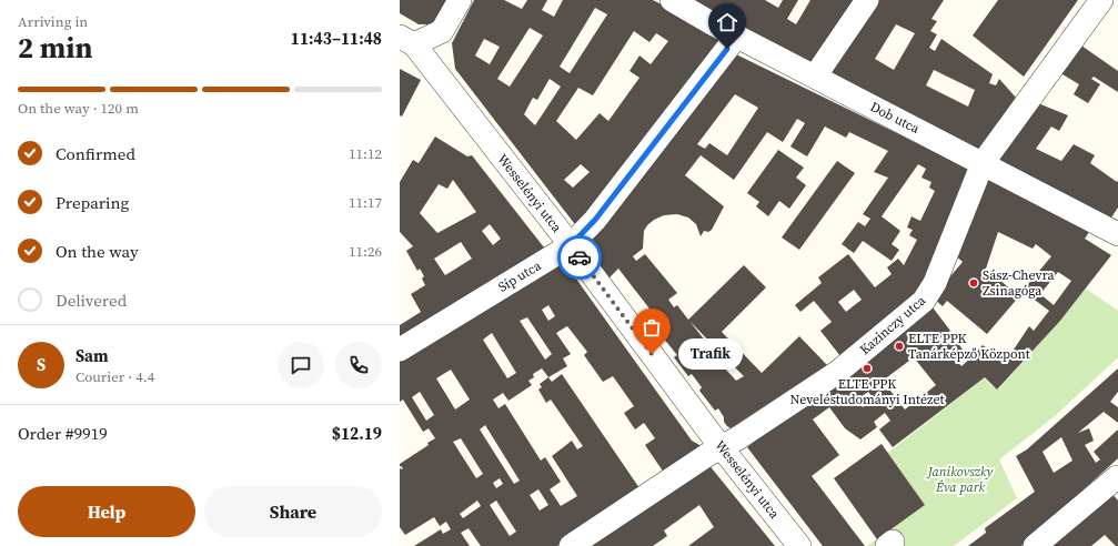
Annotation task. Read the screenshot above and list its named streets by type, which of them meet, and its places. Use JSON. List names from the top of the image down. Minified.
{"streets":{"street":["Dob utca","Wesselényi utca","Síp utca","Kazinczy utca"]},"crossings":[["Dob utca","Síp utca"],["Dob utca","Kazinczy utca"],["Wesselényi utca","Síp utca"],["Wesselényi utca","Kazinczy utca"]],"parks":["Janikovszky Éva park"],"places":["Sász-Chevra Zsinagóga","ELTE PPK Tanárképző Központ","Trafik","ELTE PPK Neveléstudományi Intézet"],"page":{"heading":["2 min","Arriving in","11:43–11:48"],"panel":["Sam","Courier · 4.4","Order #9919","$12.19"],"bar":"On the way · 120 m","list":[["Confirmed","11:12"],["Preparing","11:17"],["On the way","11:26"],"Delivered"],"bubble":"Trafik","round":"S","buttons":["Help","Share"]}}
